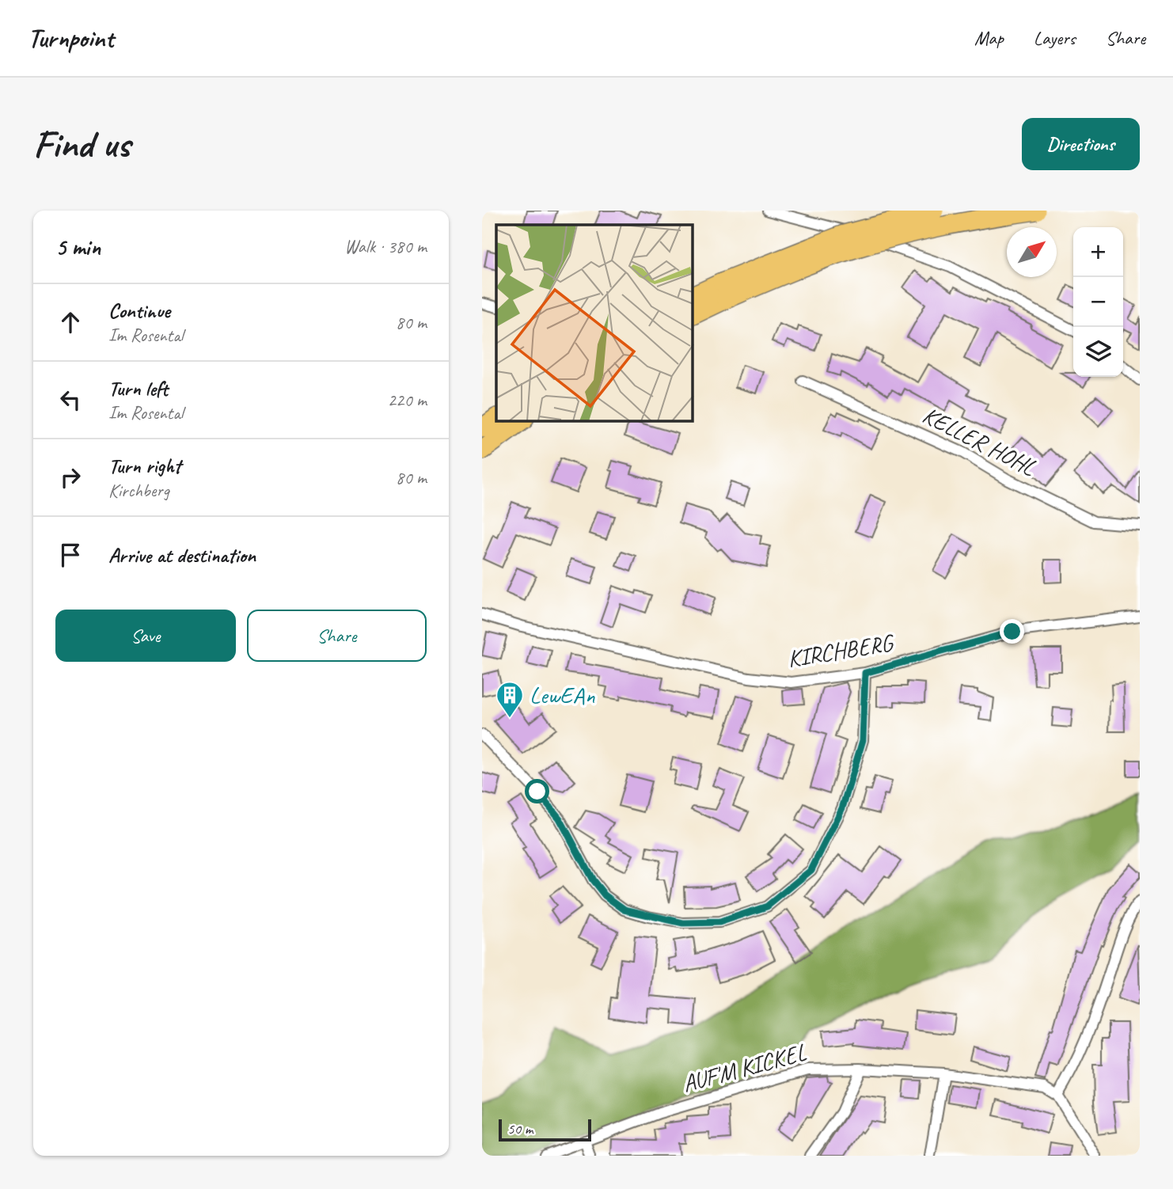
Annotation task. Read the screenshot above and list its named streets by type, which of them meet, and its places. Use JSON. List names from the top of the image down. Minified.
{"streets":{"street":["KELLER HOHL","KIRCHBERG","AUF'M KICKEL"]},"places":{"building":["LewEAn"]},"scale_bar":"50 m","north":"top right","page":{"header":"Turnpoint","nav":["Map","Layers","Share"],"buttons":["Directions",["Save","Share"]],"title":"Find us","heading":["5 min","Walk · 380 m"],"map_buttons":["+","−"],"list":[["Continue","Im Rosental","80 m"],["Turn left","Im Rosental","220 m"],["Turn right","Kirchberg","80 m"],"Arrive at destination"],"scale":"50 m"}}
